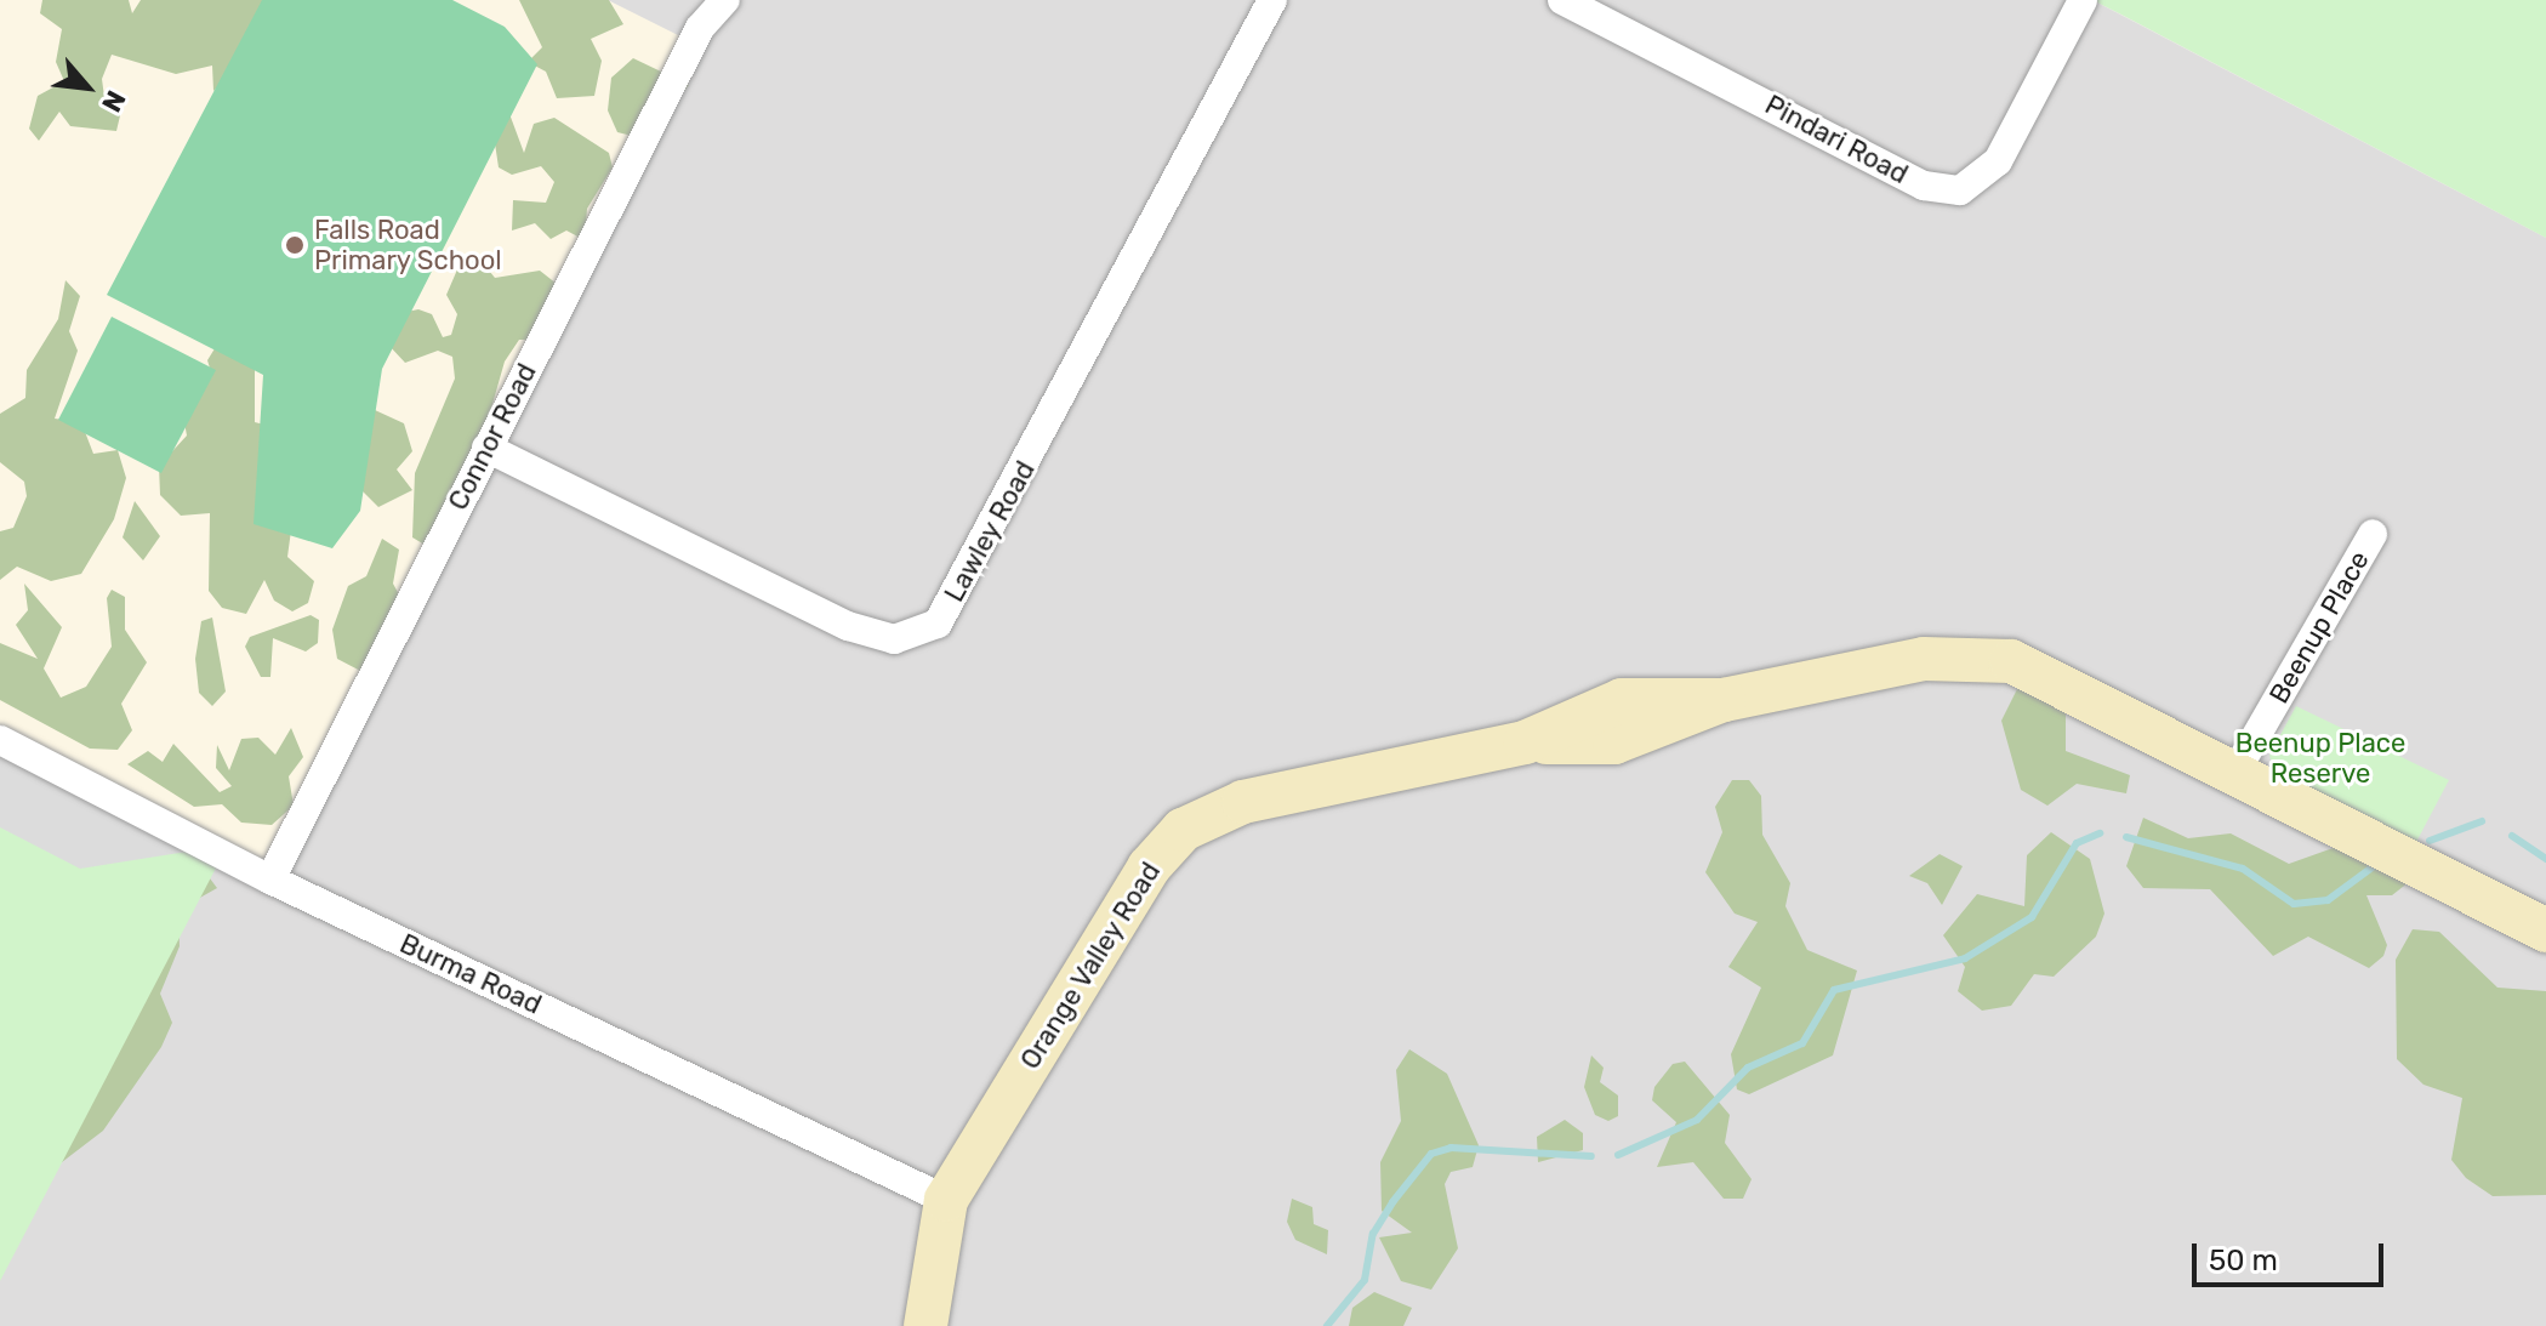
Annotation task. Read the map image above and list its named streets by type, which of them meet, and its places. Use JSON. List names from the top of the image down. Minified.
{"streets":{"street":["Pindari Road","Connor Road","Lawley Road","Beenup Place","Orange Valley Road","Burma Road"]},"crossings":[["Connor Road","Lawley Road"],["Connor Road","Burma Road"],["Beenup Place","Orange Valley Road"],["Orange Valley Road","Burma Road"]],"parks":["Beenup Place Reserve"],"places":["Falls Road Primary School"],"scale_bar":"50 m","north":"bottom right"}
